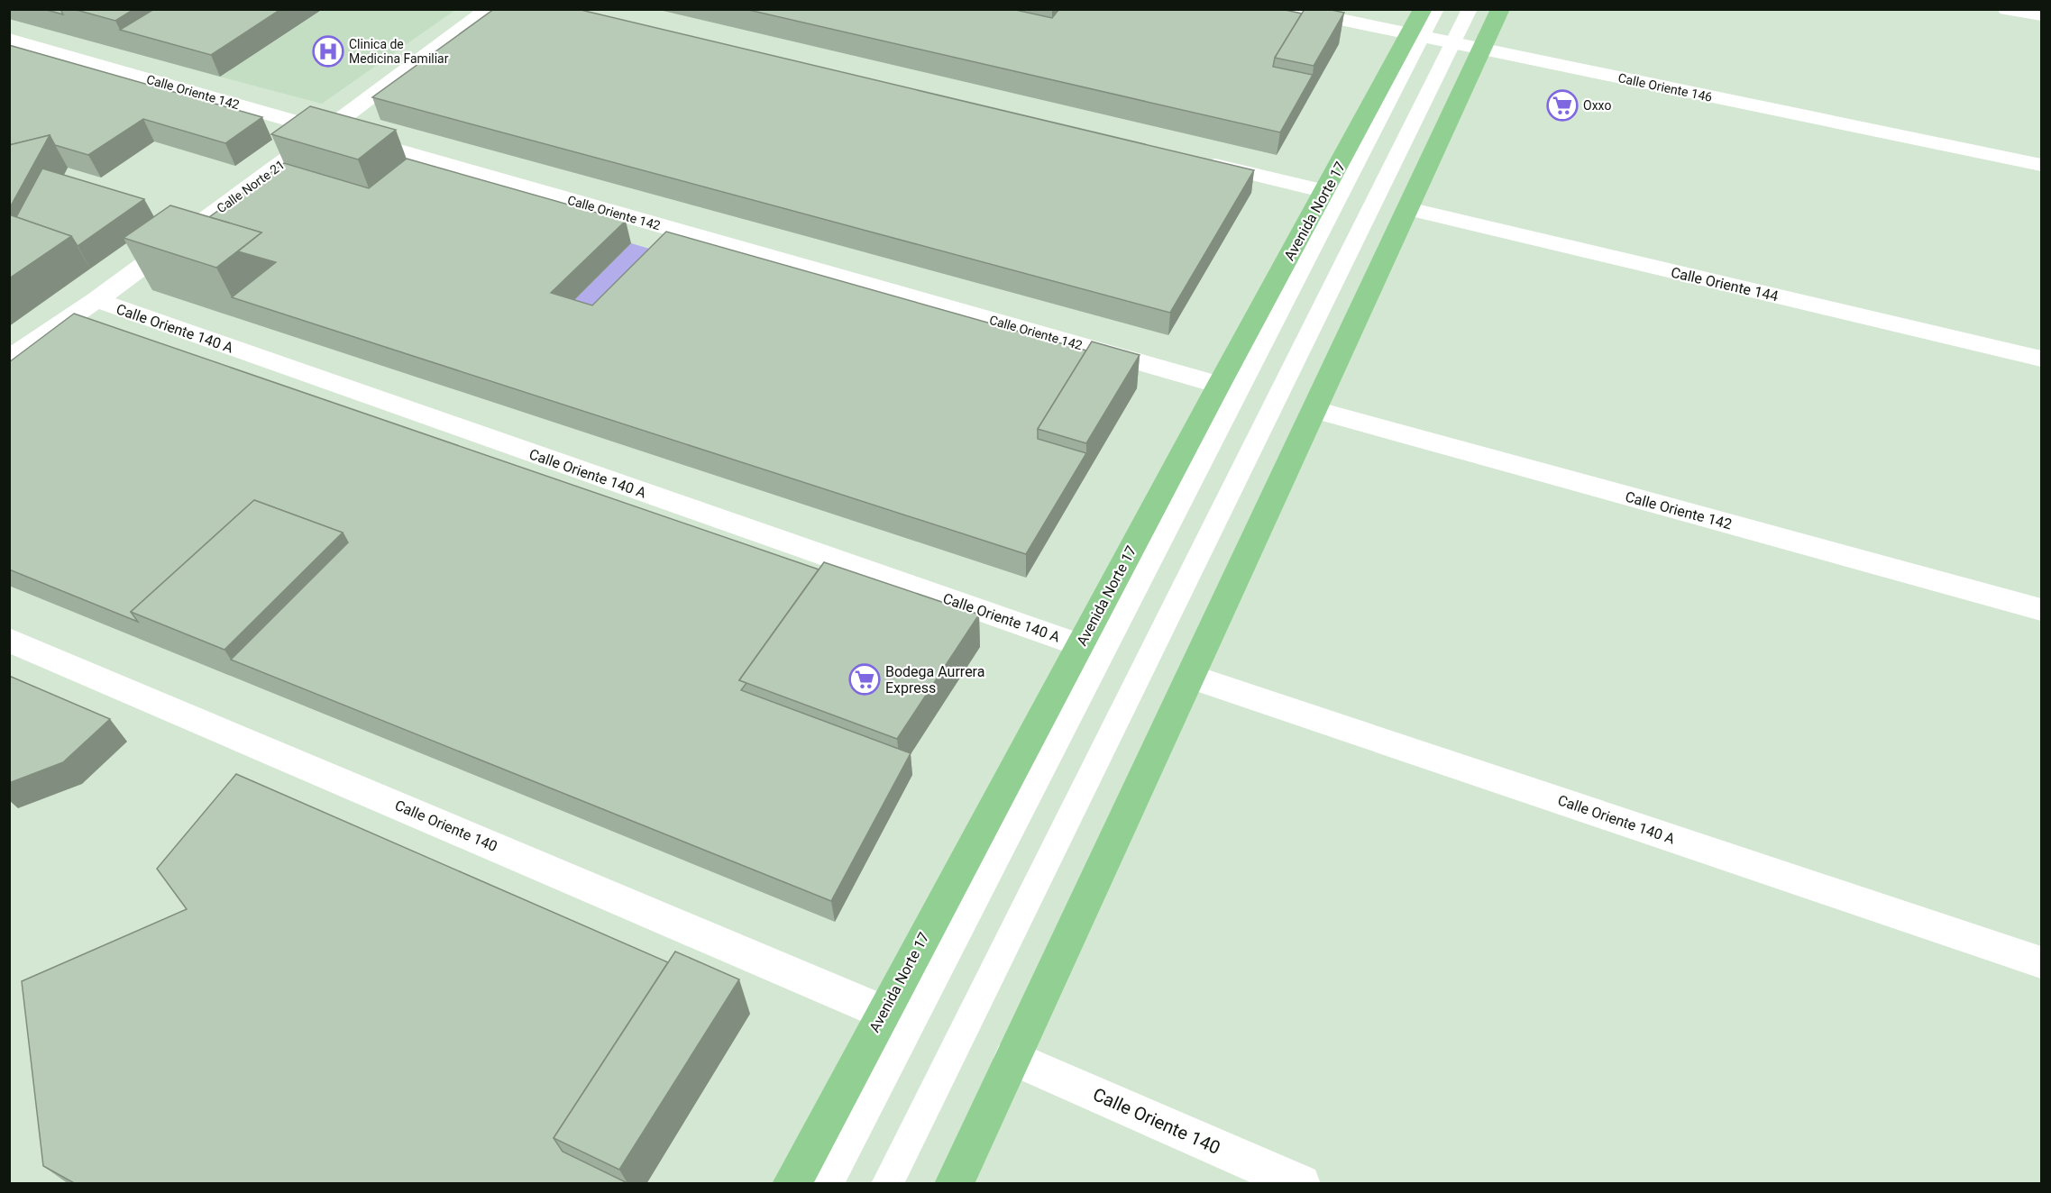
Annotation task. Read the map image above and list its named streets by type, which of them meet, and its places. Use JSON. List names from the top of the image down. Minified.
{"streets":{"main road":["Avenida Norte 17"],"street":["Calle Oriente 146","Calle Oriente 142","Calle Norte 21","Calle Oriente 144","Calle Oriente 140 A","Calle Oriente 140"]},"crossings":[["Calle Oriente 146","Avenida Norte 17"],["Calle Oriente 142","Calle Norte 21"],["Calle Oriente 142","Avenida Norte 17"],["Calle Norte 21","Calle Oriente 140 A"],["Avenida Norte 17","Calle Oriente 140 A"],["Avenida Norte 17","Calle Oriente 140"]],"places":{"hospital":["Clinica de Medicina Familiar"],"supermarket":["Oxxo","Bodega Aurrera Express"]}}
